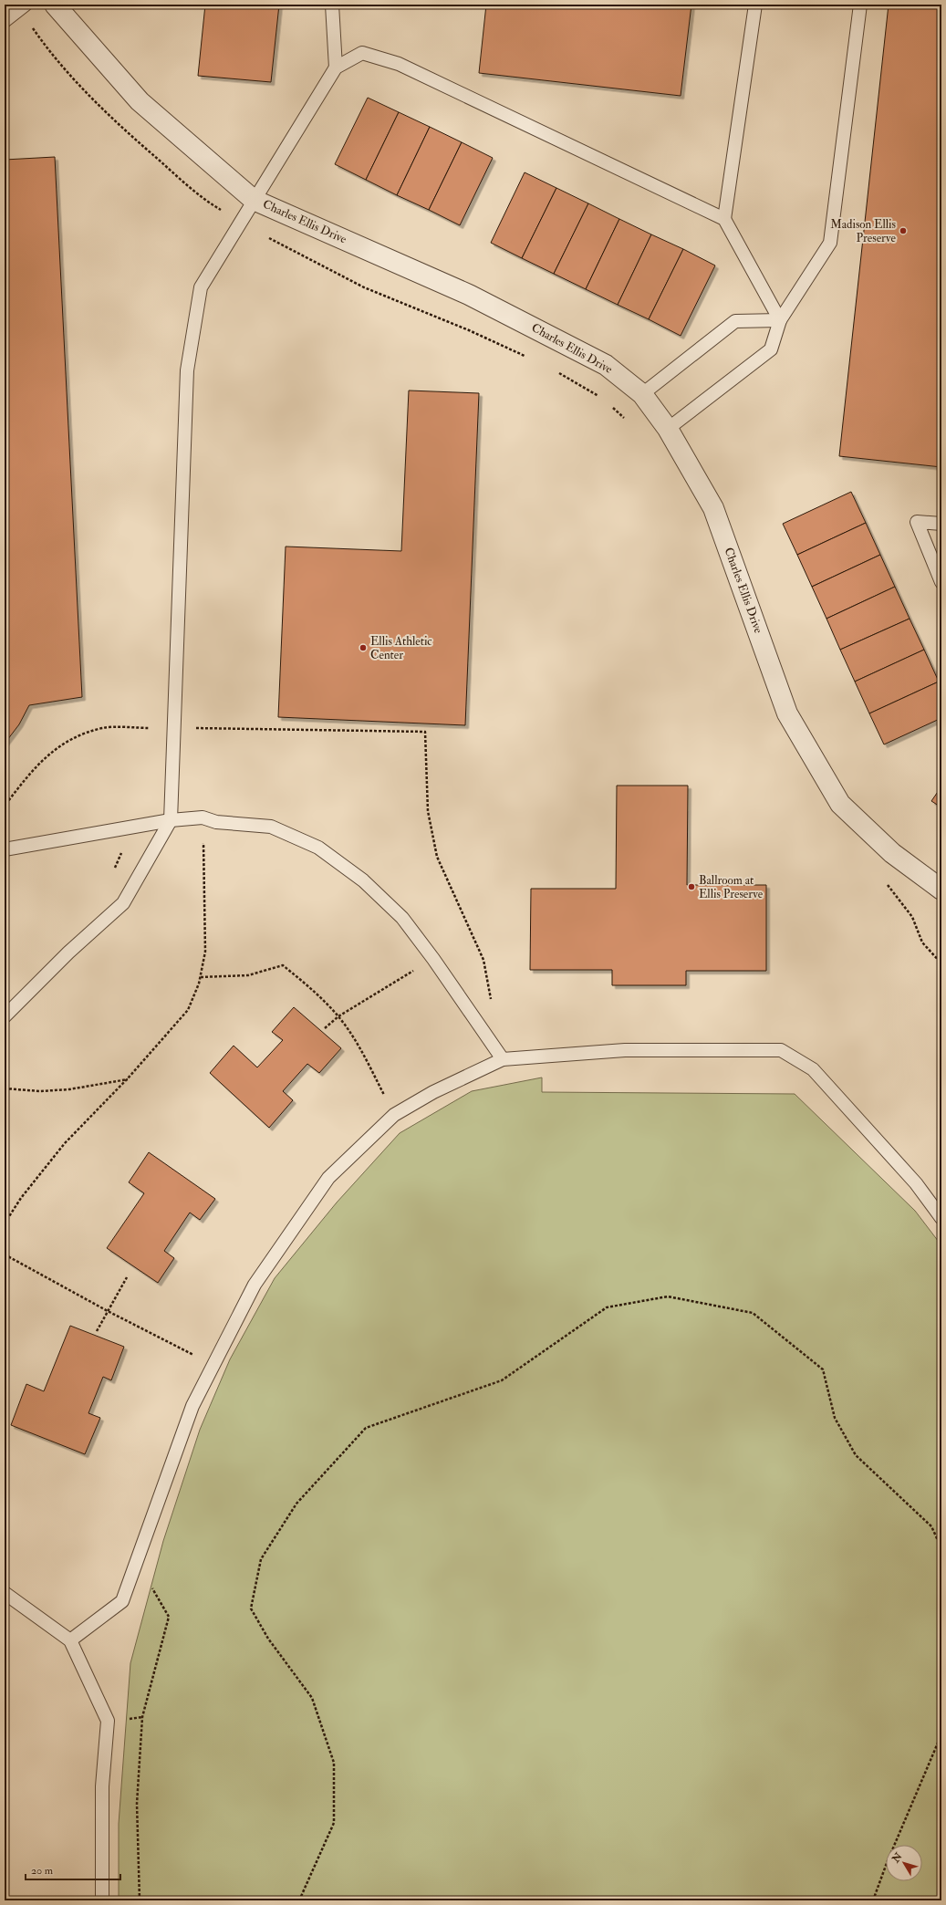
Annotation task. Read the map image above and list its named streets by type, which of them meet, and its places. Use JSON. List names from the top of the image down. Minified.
{"streets":{"street":["Charles Ellis Drive"]},"places":["Madison Ellis Preserve","Ellis Athletic Center","Ballroom at Ellis Preserve"],"scale_bar":"20 m","north":"top left"}
